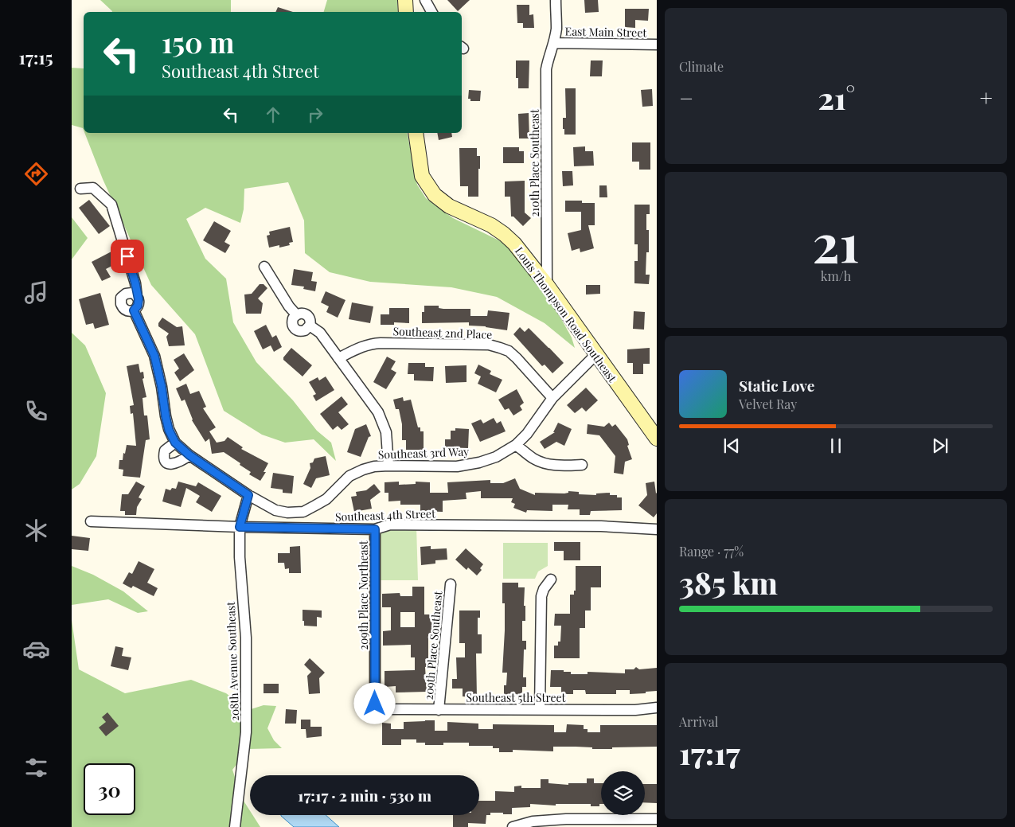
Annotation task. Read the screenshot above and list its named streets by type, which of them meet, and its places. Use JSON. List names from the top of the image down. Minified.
{"streets":{"street":["East Main Street","210th Place Southeast","Louis Thompson Road Southeast","Southeast 2nd Place","Southeast 3rd Way","Southeast 4th Street","209th Place Northeast","209th Place Southeast","208th Avenue Southeast","Southeast 5th Street"]},"crossings":[["East Main Street","210th Place Southeast"],["210th Place Southeast","Louis Thompson Road Southeast"],["Louis Thompson Road Southeast","Southeast 3rd Way"],["Southeast 2nd Place","Southeast 3rd Way"],["Southeast 3rd Way","208th Avenue Southeast"],["Southeast 4th Street","209th Place Northeast"],["Southeast 4th Street","208th Avenue Southeast"],["209th Place Northeast","Southeast 5th Street"],["209th Place Southeast","Southeast 5th Street"]],"page":{"tabs":"17:15","tile":["Climate",["21","km/h"],["Range · 77%","385 km"],["Arrival","17:17"]],"turn":["150 m","Southeast 4th Street"],"heat":["−","21°","+"],"song":["Static Love","Velvet Ray"],"limit":"30","trip":"17:17 · 2 min · 530 m"}}
